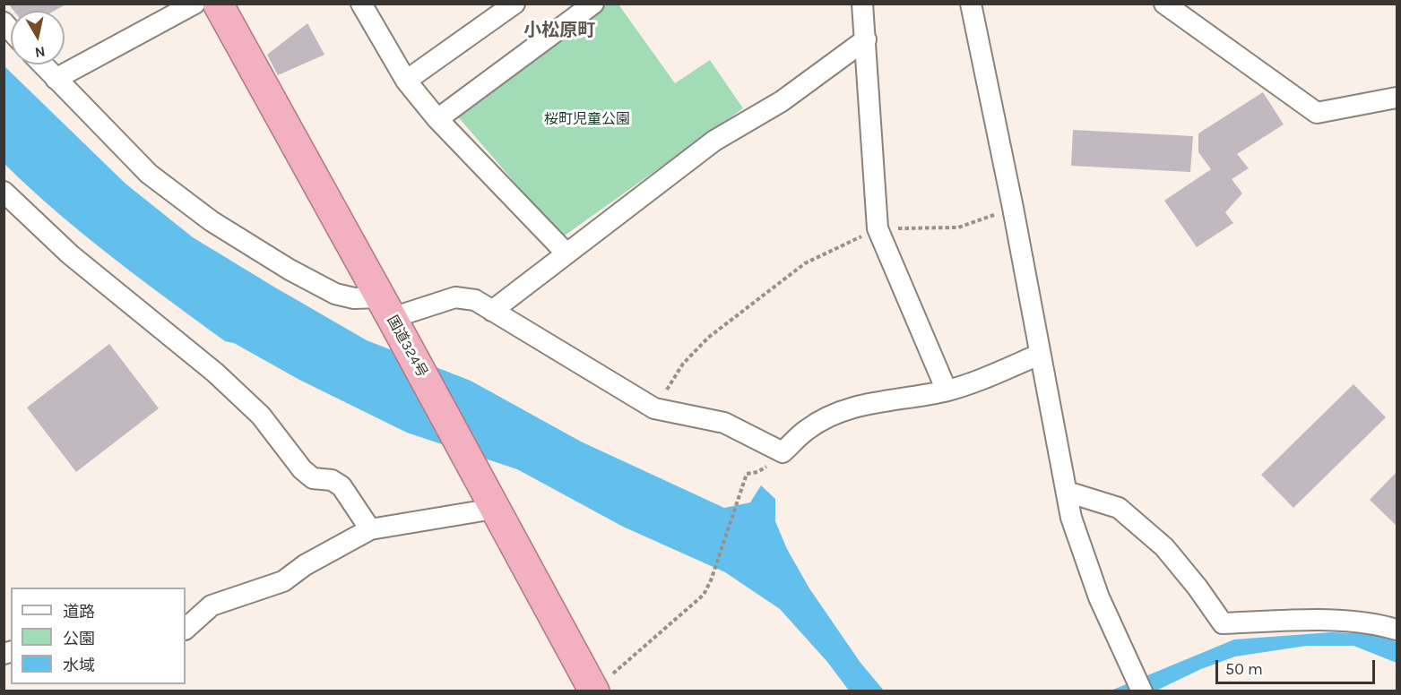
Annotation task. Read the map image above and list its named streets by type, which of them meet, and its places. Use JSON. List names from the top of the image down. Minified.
{"streets":{"highway":["国道324号"]},"districts":["小松原町"],"parks":["桜町児童公園"],"legend":["道路","公園","水域"],"scale_bar":"50 m","north":"bottom"}
